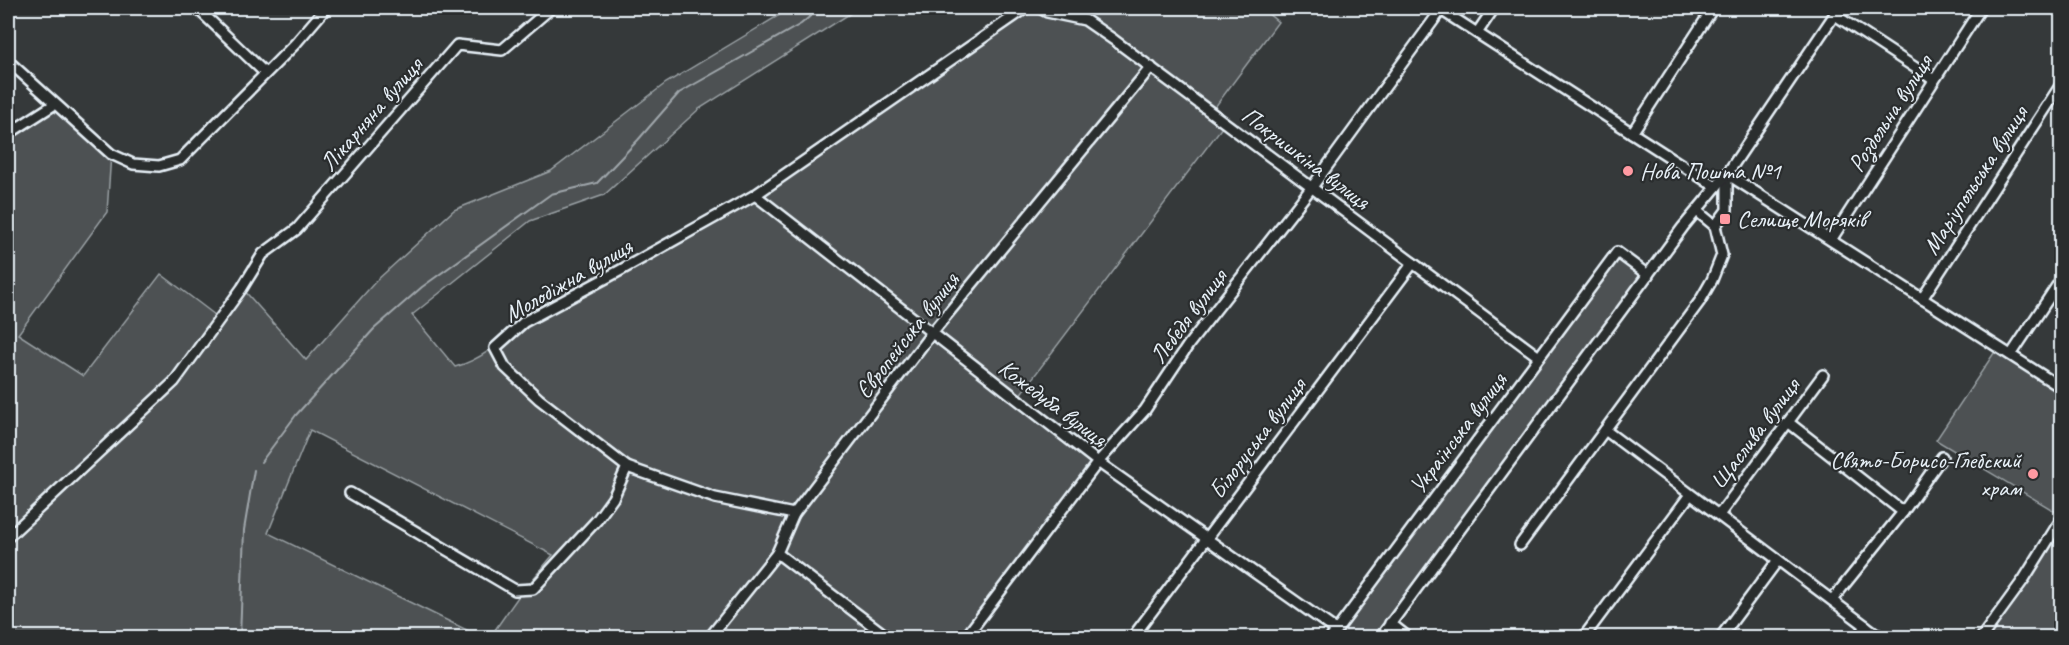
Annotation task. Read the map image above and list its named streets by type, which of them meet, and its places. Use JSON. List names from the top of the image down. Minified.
{"streets":{"street":["Роздольна вулиця","Лікарняна вулиця","Покришкіна вулиця","Маріупольська вулиця","Молодіжна вулиця","Лебедя вулиця","Європейська вулиця","Кожедуба вулиця","Українська вулиця","Щаслива вулиця","Білоруська вулиця"]},"crossings":[["Покришкіна вулиця","Лебедя вулиця"],["Покришкіна вулиця","Європейська вулиця"],["Покришкіна вулиця","Українська вулиця"],["Покришкіна вулиця","Білоруська вулиця"],["Молодіжна вулиця","Кожедуба вулиця"],["Лебедя вулиця","Кожедуба вулиця"],["Європейська вулиця","Кожедуба вулиця"],["Кожедуба вулиця","Українська вулиця"],["Кожедуба вулиця","Білоруська вулиця"]],"places":{"other":["Нова Пошта №1","Свято-Борисо-Глебский храм"],"transit":["Селище Моряків"]}}
